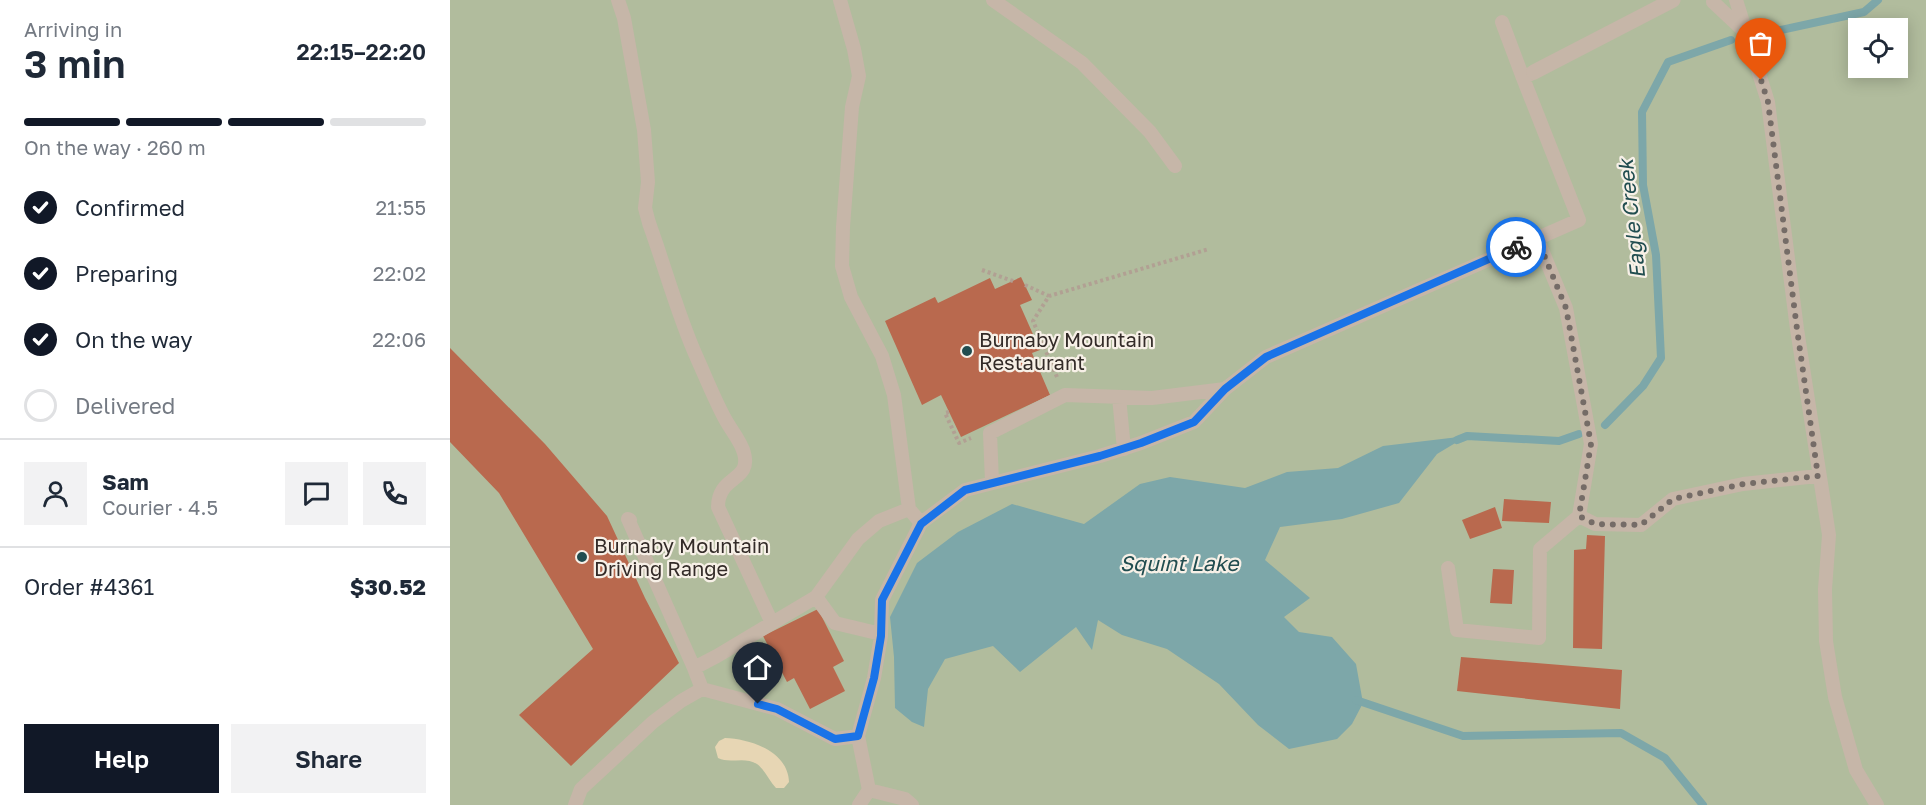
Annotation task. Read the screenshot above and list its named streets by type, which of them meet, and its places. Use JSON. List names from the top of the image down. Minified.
{"water":["Eagle Creek","Squint Lake"],"places":["Burnaby Mountain Restaurant","Burnaby Mountain Driving Range"],"page":{"heading":["3 min","Arriving in","22:15–22:20"],"panel":["Sam","Courier · 4.5","Order #4361","$30.52"],"bar":"On the way · 260 m","list":[["Confirmed","21:55"],["Preparing","22:02"],["On the way","22:06"],"Delivered"],"buttons":["Help","Share"]}}
